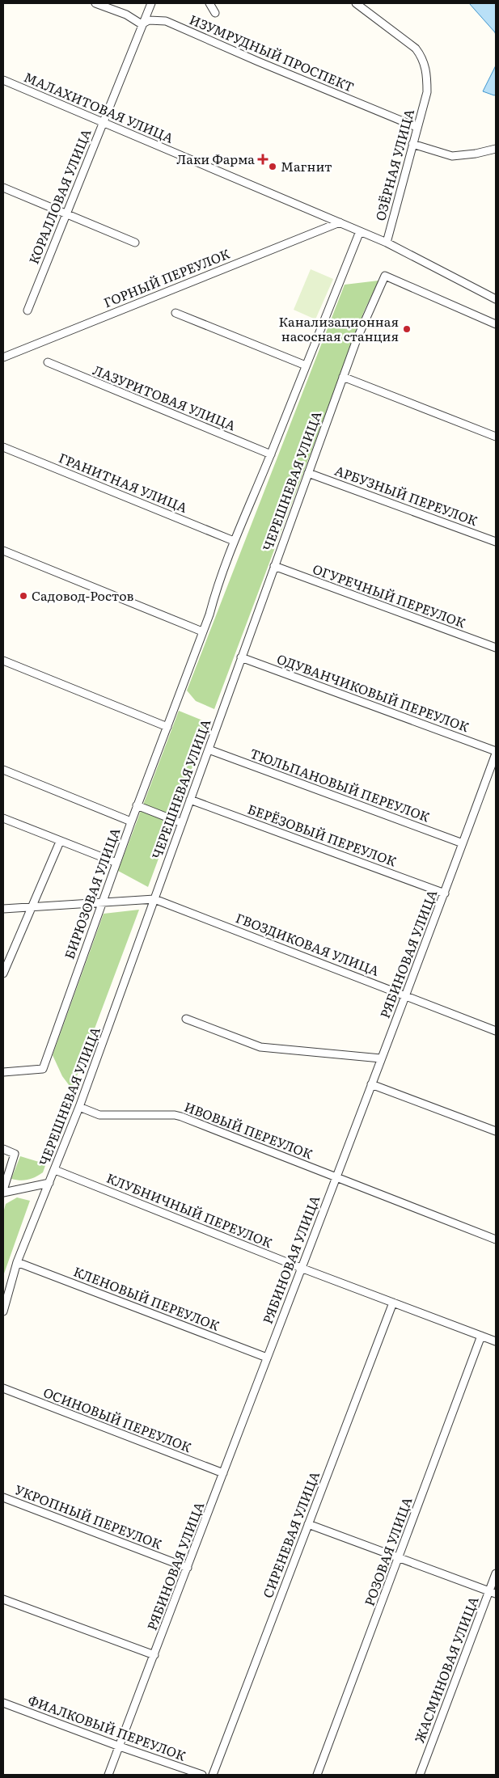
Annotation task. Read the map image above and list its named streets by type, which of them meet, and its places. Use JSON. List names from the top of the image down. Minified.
{"streets":{"street":["ИЗУМРУДНЫЙ ПРОСПЕКТ","МАЛАХИТОВАЯ УЛИЦА","ОЗЁРНАЯ УЛИЦА","КОРАЛЛОВАЯ УЛИЦА","ГОРНЫЙ ПЕРЕУЛОК","ЛАЗУРИТОВАЯ УЛИЦА","ЧЕРЕШНЕВАЯ УЛИЦА","ГРАНИТНАЯ УЛИЦА","АРБУЗНЫЙ ПЕРЕУЛОК","ОГУРЕЧНЫЙ ПЕРЕУЛОК","ОДУВАНЧИКОВЫЙ ПЕРЕУЛОК","ТЮЛЬПАНОВЫЙ ПЕРЕУЛОК","БЕРЁЗОВЫЙ ПЕРЕУЛОК","БИРЮЗОВАЯ УЛИЦА","ГВОЗДИКОВАЯ УЛИЦА","РЯБИНОВАЯ УЛИЦА","ИВОВЫЙ ПЕРЕУЛОК","КЛУБНИЧНЫЙ ПЕРЕУЛОК","КЛЕНОВЫЙ ПЕРЕУЛОК","ОСИНОВЫЙ ПЕРЕУЛОК","УКРОПНЫЙ ПЕРЕУЛОК","СИРЕНЕВАЯ УЛИЦА","РОЗОВАЯ УЛИЦА","ЖАСМИНОВАЯ УЛИЦА","ФИАЛКОВЫЙ ПЕРЕУЛОК"]},"crossings":[["ИЗУМРУДНЫЙ ПРОСПЕКТ","ОЗЁРНАЯ УЛИЦА"],["ИЗУМРУДНЫЙ ПРОСПЕКТ","КОРАЛЛОВАЯ УЛИЦА"],["МАЛАХИТОВАЯ УЛИЦА","ОЗЁРНАЯ УЛИЦА"],["МАЛАХИТОВАЯ УЛИЦА","КОРАЛЛОВАЯ УЛИЦА"],["МАЛАХИТОВАЯ УЛИЦА","ГОРНЫЙ ПЕРЕУЛОК"],["МАЛАХИТОВАЯ УЛИЦА","БИРЮЗОВАЯ УЛИЦА"],["ЛАЗУРИТОВАЯ УЛИЦА","БИРЮЗОВАЯ УЛИЦА"],["ЧЕРЕШНЕВАЯ УЛИЦА","АРБУЗНЫЙ ПЕРЕУЛОК"],["ЧЕРЕШНЕВАЯ УЛИЦА","ОГУРЕЧНЫЙ ПЕРЕУЛОК"],["ЧЕРЕШНЕВАЯ УЛИЦА","ОДУВАНЧИКОВЫЙ ПЕРЕУЛОК"],["ЧЕРЕШНЕВАЯ УЛИЦА","ТЮЛЬПАНОВЫЙ ПЕРЕУЛОК"],["ЧЕРЕШНЕВАЯ УЛИЦА","БЕРЁЗОВЫЙ ПЕРЕУЛОК"],["ЧЕРЕШНЕВАЯ УЛИЦА","ГВОЗДИКОВАЯ УЛИЦА"],["ЧЕРЕШНЕВАЯ УЛИЦА","ИВОВЫЙ ПЕРЕУЛОК"],["ЧЕРЕШНЕВАЯ УЛИЦА","КЛУБНИЧНЫЙ ПЕРЕУЛОК"],["ЧЕРЕШНЕВАЯ УЛИЦА","КЛЕНОВЫЙ ПЕРЕУЛОК"],["ГРАНИТНАЯ УЛИЦА","БИРЮЗОВАЯ УЛИЦА"],["ОДУВАНЧИКОВЫЙ ПЕРЕУЛОК","РЯБИНОВАЯ УЛИЦА"],["ТЮЛЬПАНОВЫЙ ПЕРЕУЛОК","РЯБИНОВАЯ УЛИЦА"],["БЕРЁЗОВЫЙ ПЕРЕУЛОК","РЯБИНОВАЯ УЛИЦА"],["ГВОЗДИКОВАЯ УЛИЦА","РЯБИНОВАЯ УЛИЦА"],["РЯБИНОВАЯ УЛИЦА","ИВОВЫЙ ПЕРЕУЛОК"],["РЯБИНОВАЯ УЛИЦА","КЛУБНИЧНЫЙ ПЕРЕУЛОК"],["РЯБИНОВАЯ УЛИЦА","КЛЕНОВЫЙ ПЕРЕУЛОК"],["РЯБИНОВАЯ УЛИЦА","ОСИНОВЫЙ ПЕРЕУЛОК"],["РЯБИНОВАЯ УЛИЦА","УКРОПНЫЙ ПЕРЕУЛОК"],["РЯБИНОВАЯ УЛИЦА","ФИАЛКОВЫЙ ПЕРЕУЛОК"],["КЛУБНИЧНЫЙ ПЕРЕУЛОК","СИРЕНЕВАЯ УЛИЦА"],["КЛУБНИЧНЫЙ ПЕРЕУЛОК","РОЗОВАЯ УЛИЦА"]],"places":{"health":["Лаки Фарма"],"other":["Магнит","Канализационная насосная станция","Садовод-Ростов"]}}
